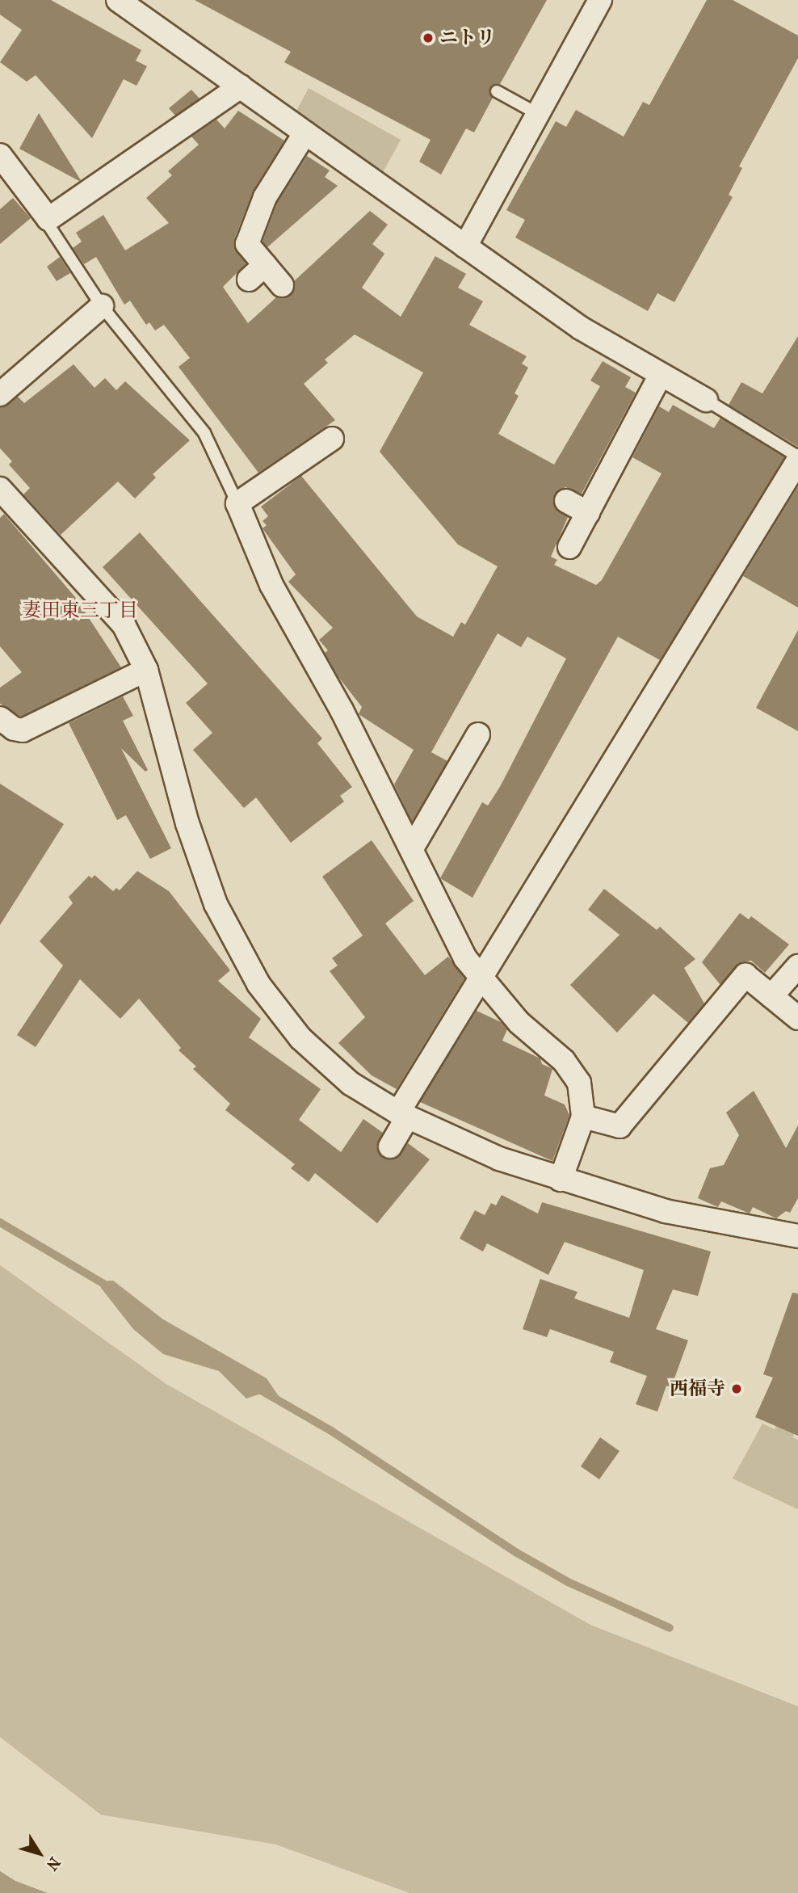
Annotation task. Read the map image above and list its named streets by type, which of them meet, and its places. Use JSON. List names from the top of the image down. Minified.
{"districts":["妻田東三丁目"],"places":["ニトリ","西福寺"],"north":"bottom right"}
